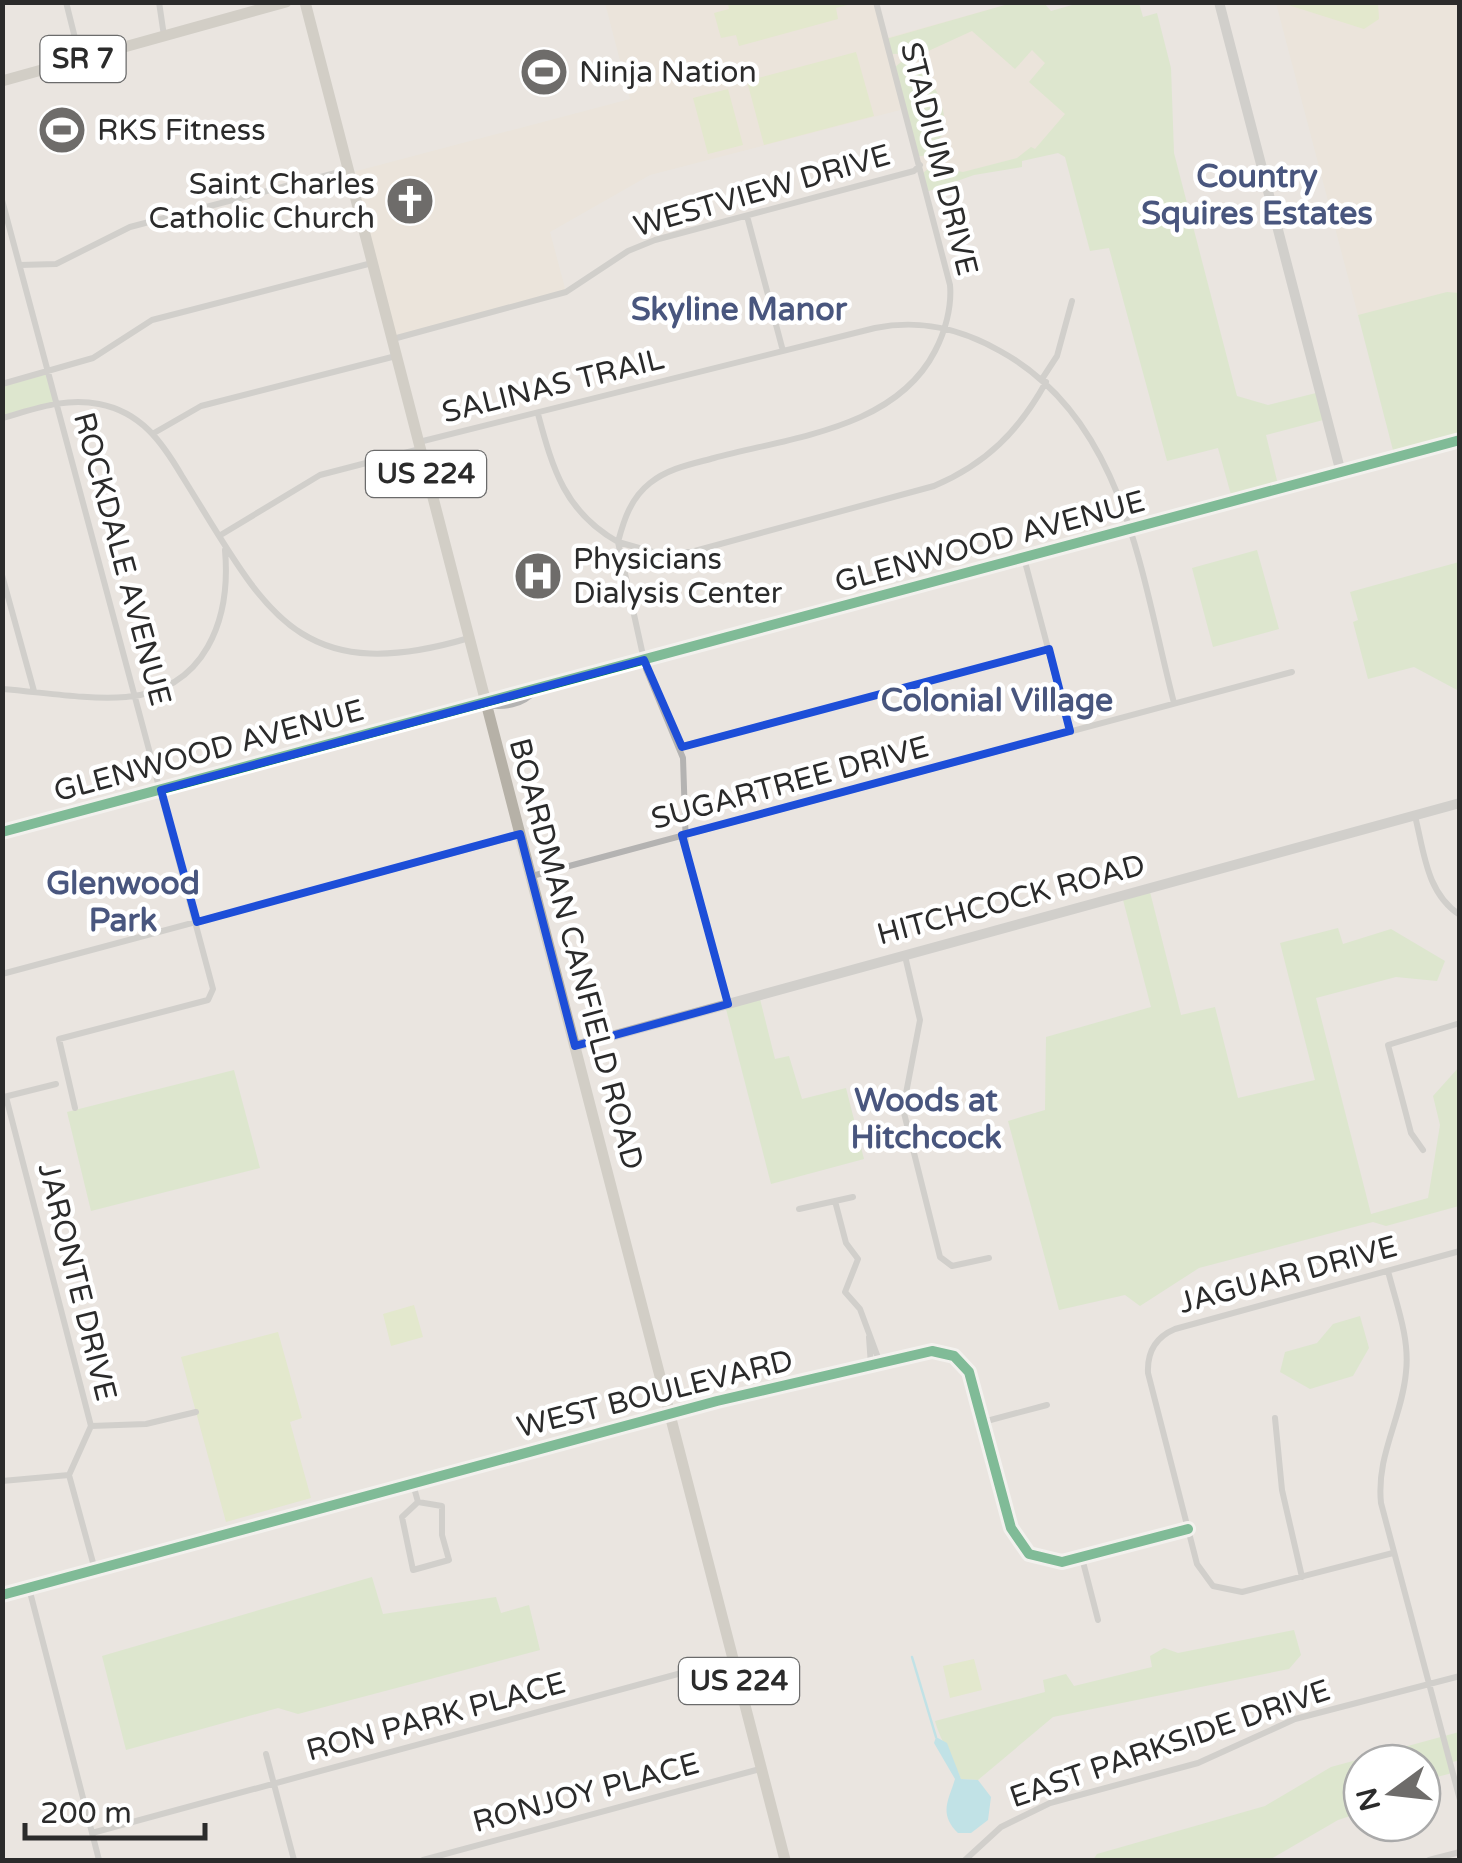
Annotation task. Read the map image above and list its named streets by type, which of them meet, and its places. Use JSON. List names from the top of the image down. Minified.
{"streets":{"main road":["SR 7","US 224","BOARDMAN CANFIELD ROAD"],"street":["STADIUM DRIVE","WESTVIEW DRIVE","SALINAS TRAIL","GLENWOOD AVENUE","ROCKDALE AVENUE","SUGARTREE DRIVE","HITCHCOCK ROAD","JAGUAR DRIVE","JARONTE DRIVE","WEST BOULEVARD","RON PARK PLACE","EAST PARKSIDE DRIVE","RONJOY PLACE"]},"crossings":[["STADIUM DRIVE","WESTVIEW DRIVE"],["STADIUM DRIVE","SALINAS TRAIL"],["WESTVIEW DRIVE","BOARDMAN CANFIELD ROAD"],["SALINAS TRAIL","GLENWOOD AVENUE"],["SALINAS TRAIL","SUGARTREE DRIVE"],["SALINAS TRAIL","BOARDMAN CANFIELD ROAD"],["GLENWOOD AVENUE","ROCKDALE AVENUE"],["GLENWOOD AVENUE","BOARDMAN CANFIELD ROAD"],["SUGARTREE DRIVE","BOARDMAN CANFIELD ROAD"],["HITCHCOCK ROAD","BOARDMAN CANFIELD ROAD"],["BOARDMAN CANFIELD ROAD","WEST BOULEVARD"],["BOARDMAN CANFIELD ROAD","RON PARK PLACE"],["BOARDMAN CANFIELD ROAD","RONJOY PLACE"],["JAGUAR DRIVE","WEST BOULEVARD"]],"districts":["Country Squires Estates","Skyline Manor","Colonial Village","Glenwood Park","Woods at Hitchcock"],"places":{"sports":["Ninja Nation","RKS Fitness"],"church":["Saint Charles Catholic Church"],"hospital":["Physicians Dialysis Center"]},"scale_bar":"200 m","north":"left"}
